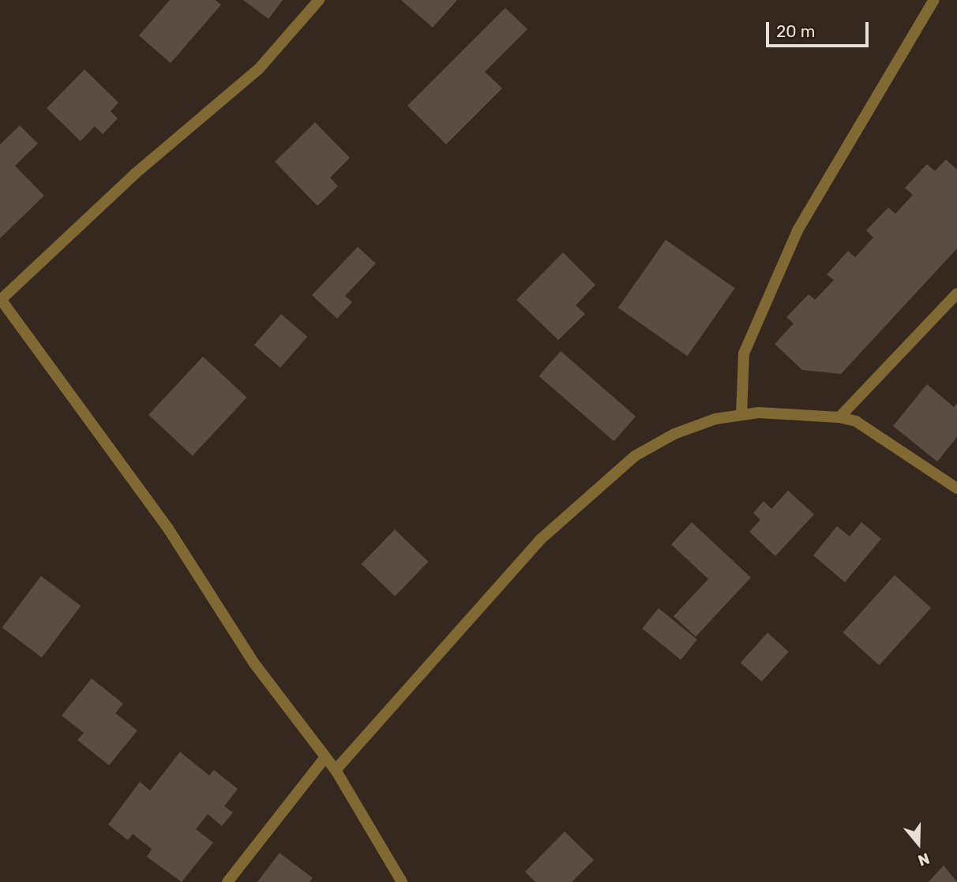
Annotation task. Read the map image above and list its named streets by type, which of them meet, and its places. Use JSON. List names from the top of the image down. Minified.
{"scale_bar":"20 m","north":"bottom"}
